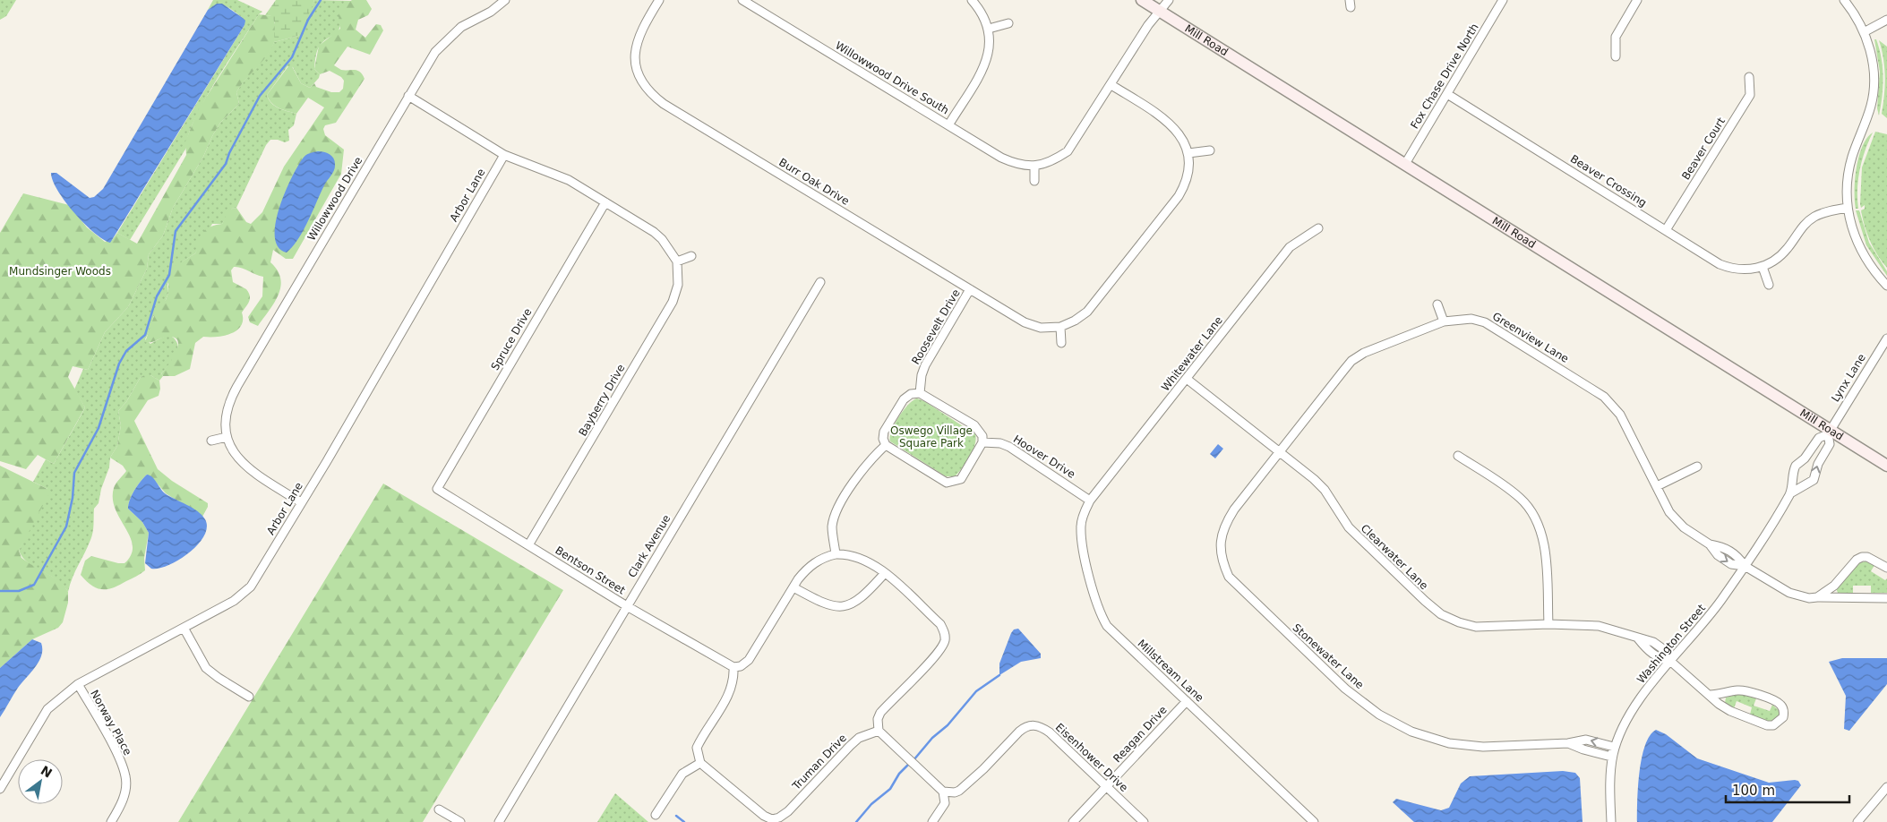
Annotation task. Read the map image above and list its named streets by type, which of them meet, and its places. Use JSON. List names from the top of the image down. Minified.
{"streets":{"street":["Mill Road","Fox Chase Drive North","Willowwood Drive South","Beaver Court","Beaver Crossing","Burr Oak Drive","Arbor Lane","Willowwood Drive","Roosevelt Drive","Greenview Lane","Spruce Drive","Whitewater Lane","Lynx Lane","Bayberry Drive","Hoover Drive","Clark Avenue","Clearwater Lane","Bentson Street","Washington Street","Stonewater Lane","Millstream Lane","Norway Place","Reagan Drive","Eisenhower Drive","Truman Drive"]},"crossings":[["Mill Road","Fox Chase Drive North"],["Mill Road","Willowwood Drive South"],["Mill Road","Lynx Lane"],["Mill Road","Washington Street"],["Fox Chase Drive North","Beaver Crossing"],["Willowwood Drive South","Burr Oak Drive"],["Beaver Court","Beaver Crossing"],["Burr Oak Drive","Roosevelt Drive"],["Arbor Lane","Willowwood Drive"],["Arbor Lane","Norway Place"],["Roosevelt Drive","Hoover Drive"],["Greenview Lane","Clearwater Lane"],["Greenview Lane","Washington Street"],["Greenview Lane","Stonewater Lane"],["Spruce Drive","Bentson Street"],["Whitewater Lane","Hoover Drive"],["Whitewater Lane","Clearwater Lane"],["Whitewater Lane","Millstream Lane"],["Lynx Lane","Washington Street"],["Bayberry Drive","Bentson Street"],["Hoover Drive","Millstream Lane"],["Clark Avenue","Bentson Street"],["Clearwater Lane","Washington Street"],["Clearwater Lane","Stonewater Lane"],["Washington Street","Stonewater Lane"],["Millstream Lane","Reagan Drive"],["Reagan Drive","Eisenhower Drive"]],"parks":["Mundsinger Woods","Oswego Village Square Park"],"scale_bar":"100 m","north":"top right"}
